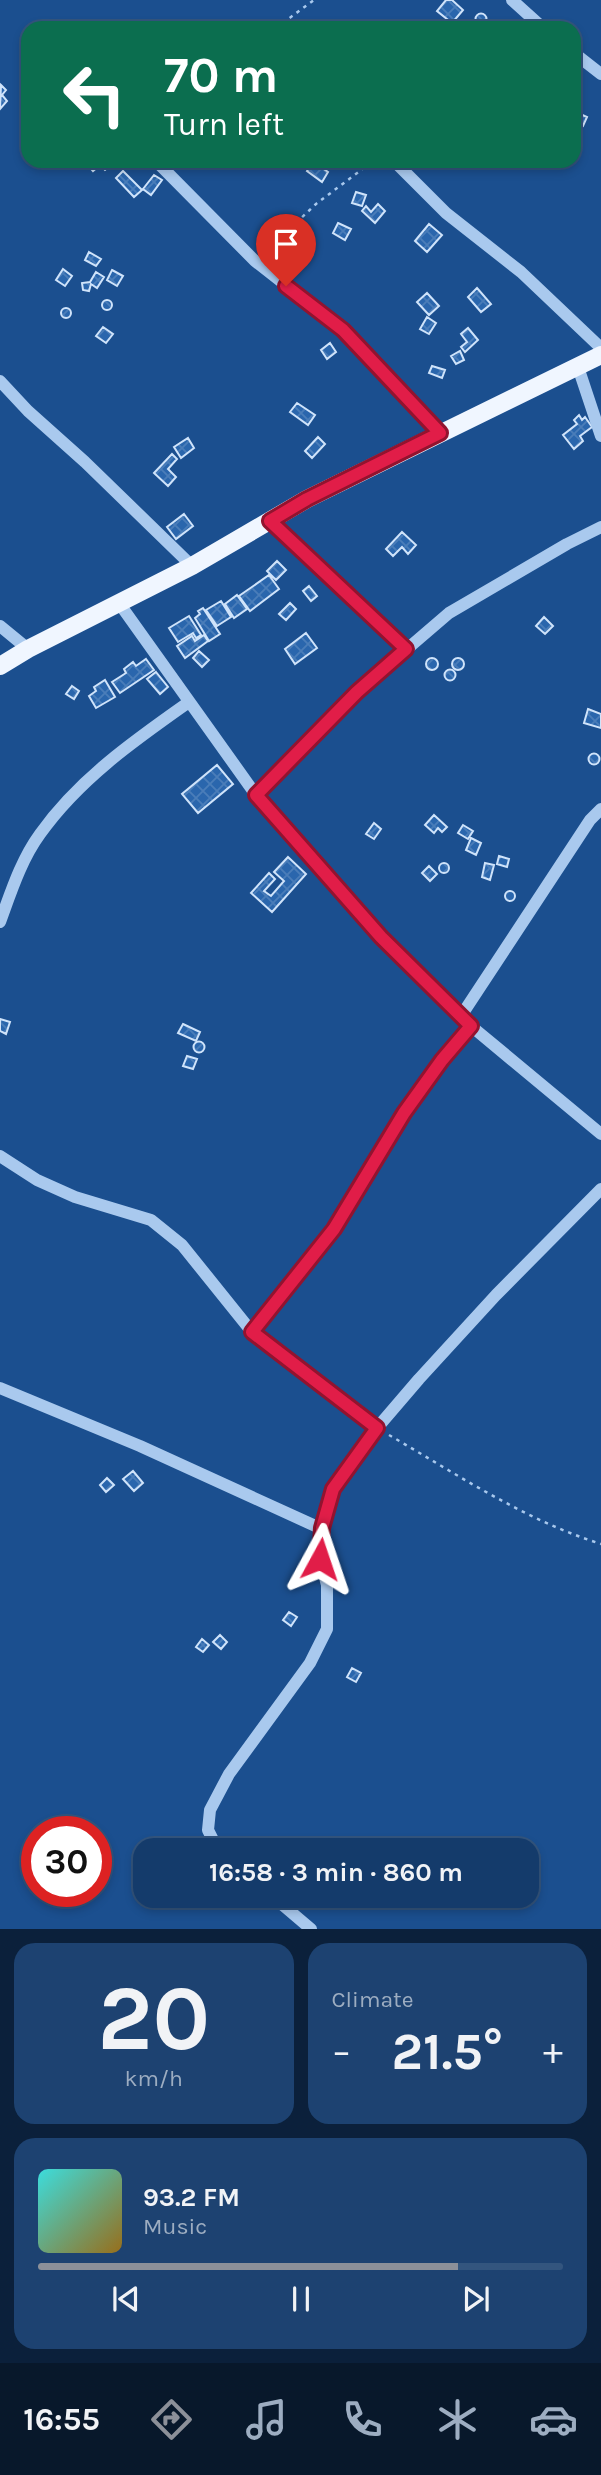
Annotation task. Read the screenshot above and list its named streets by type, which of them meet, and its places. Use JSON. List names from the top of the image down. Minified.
{"page":{"turn":["70 m","Turn left"],"limit":"30","trip":"16:58 · 3 min · 860 m","tile":[["20","km/h"],"Climate"],"heat":["−","21.5°","+"],"song":["93.2 FM","Music"],"tabs":"16:55"}}
